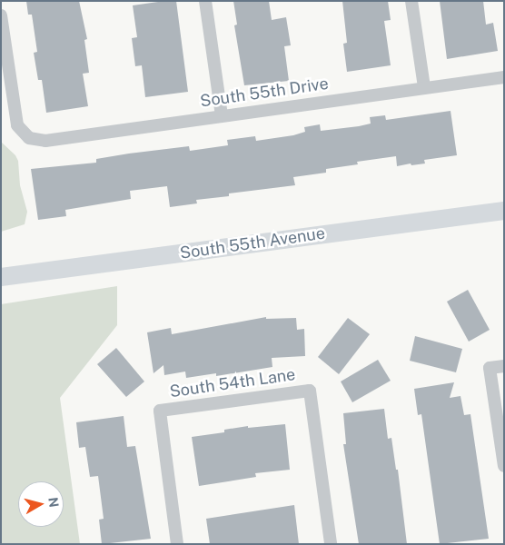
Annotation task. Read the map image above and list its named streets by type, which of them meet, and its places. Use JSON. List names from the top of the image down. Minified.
{"streets":{"street":["South 55th Drive","South 55th Avenue","South 54th Lane"]},"north":"right"}
